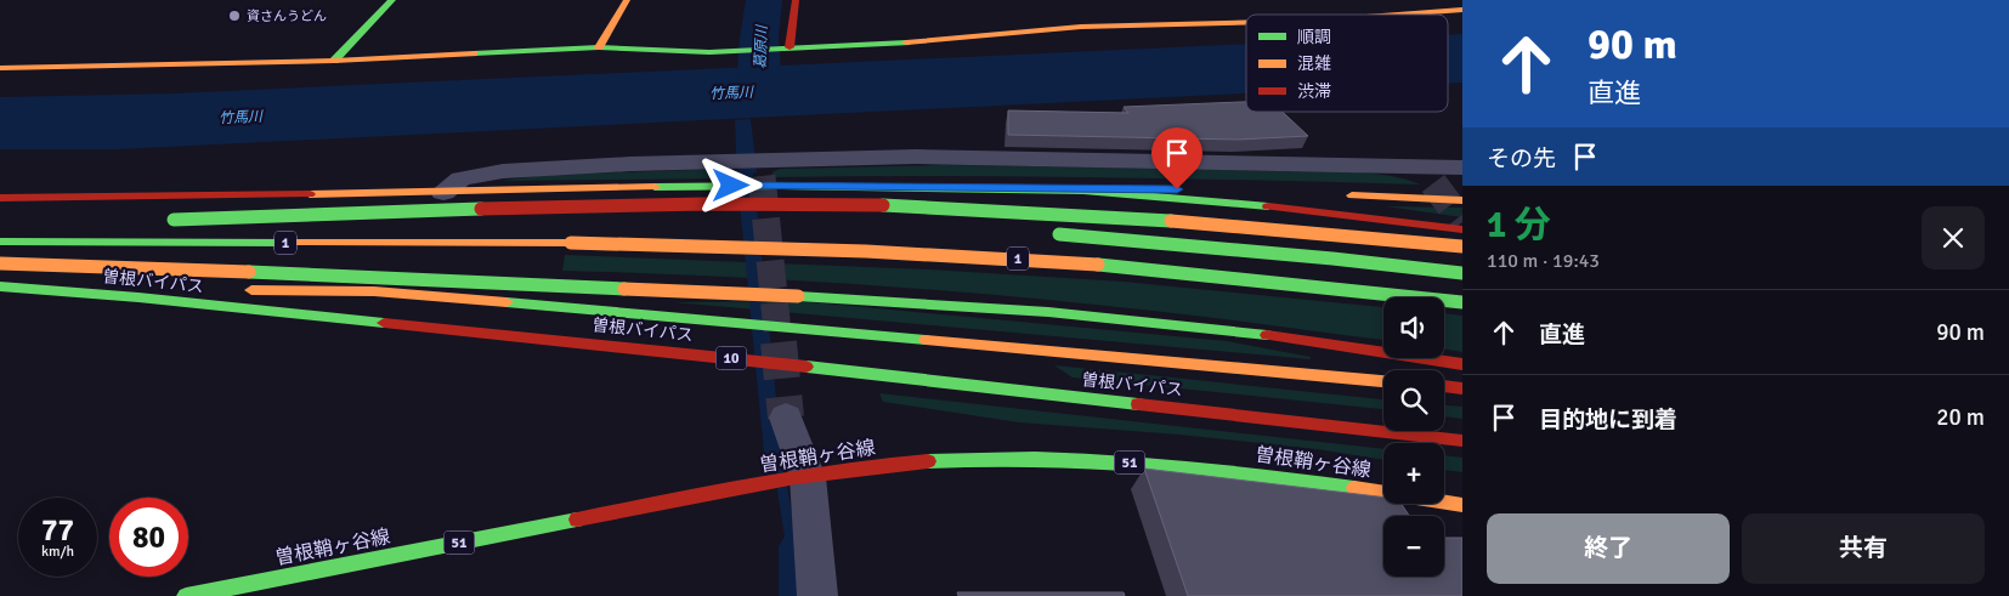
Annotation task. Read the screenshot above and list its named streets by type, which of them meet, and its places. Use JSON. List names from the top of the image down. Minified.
{"streets":{"main road":["1","曽根バイパス","10","曽根鞘ヶ谷線","51"]},"water":["葛原川","竹馬川"],"places":["資さんうどん"],"legend":["順調","混雑","渋滞"],"page":{"turn":["90 m","直進"],"then":"その先","heading":["1 分","110 m · 19:43"],"list":[{"name":"直進","value":"90 m"},{"name":"目的地に到着","value":"20 m"}],"map_buttons":["+","−"],"speed":"77 km/h","limit":"80","buttons":["終了","共有"]}}
